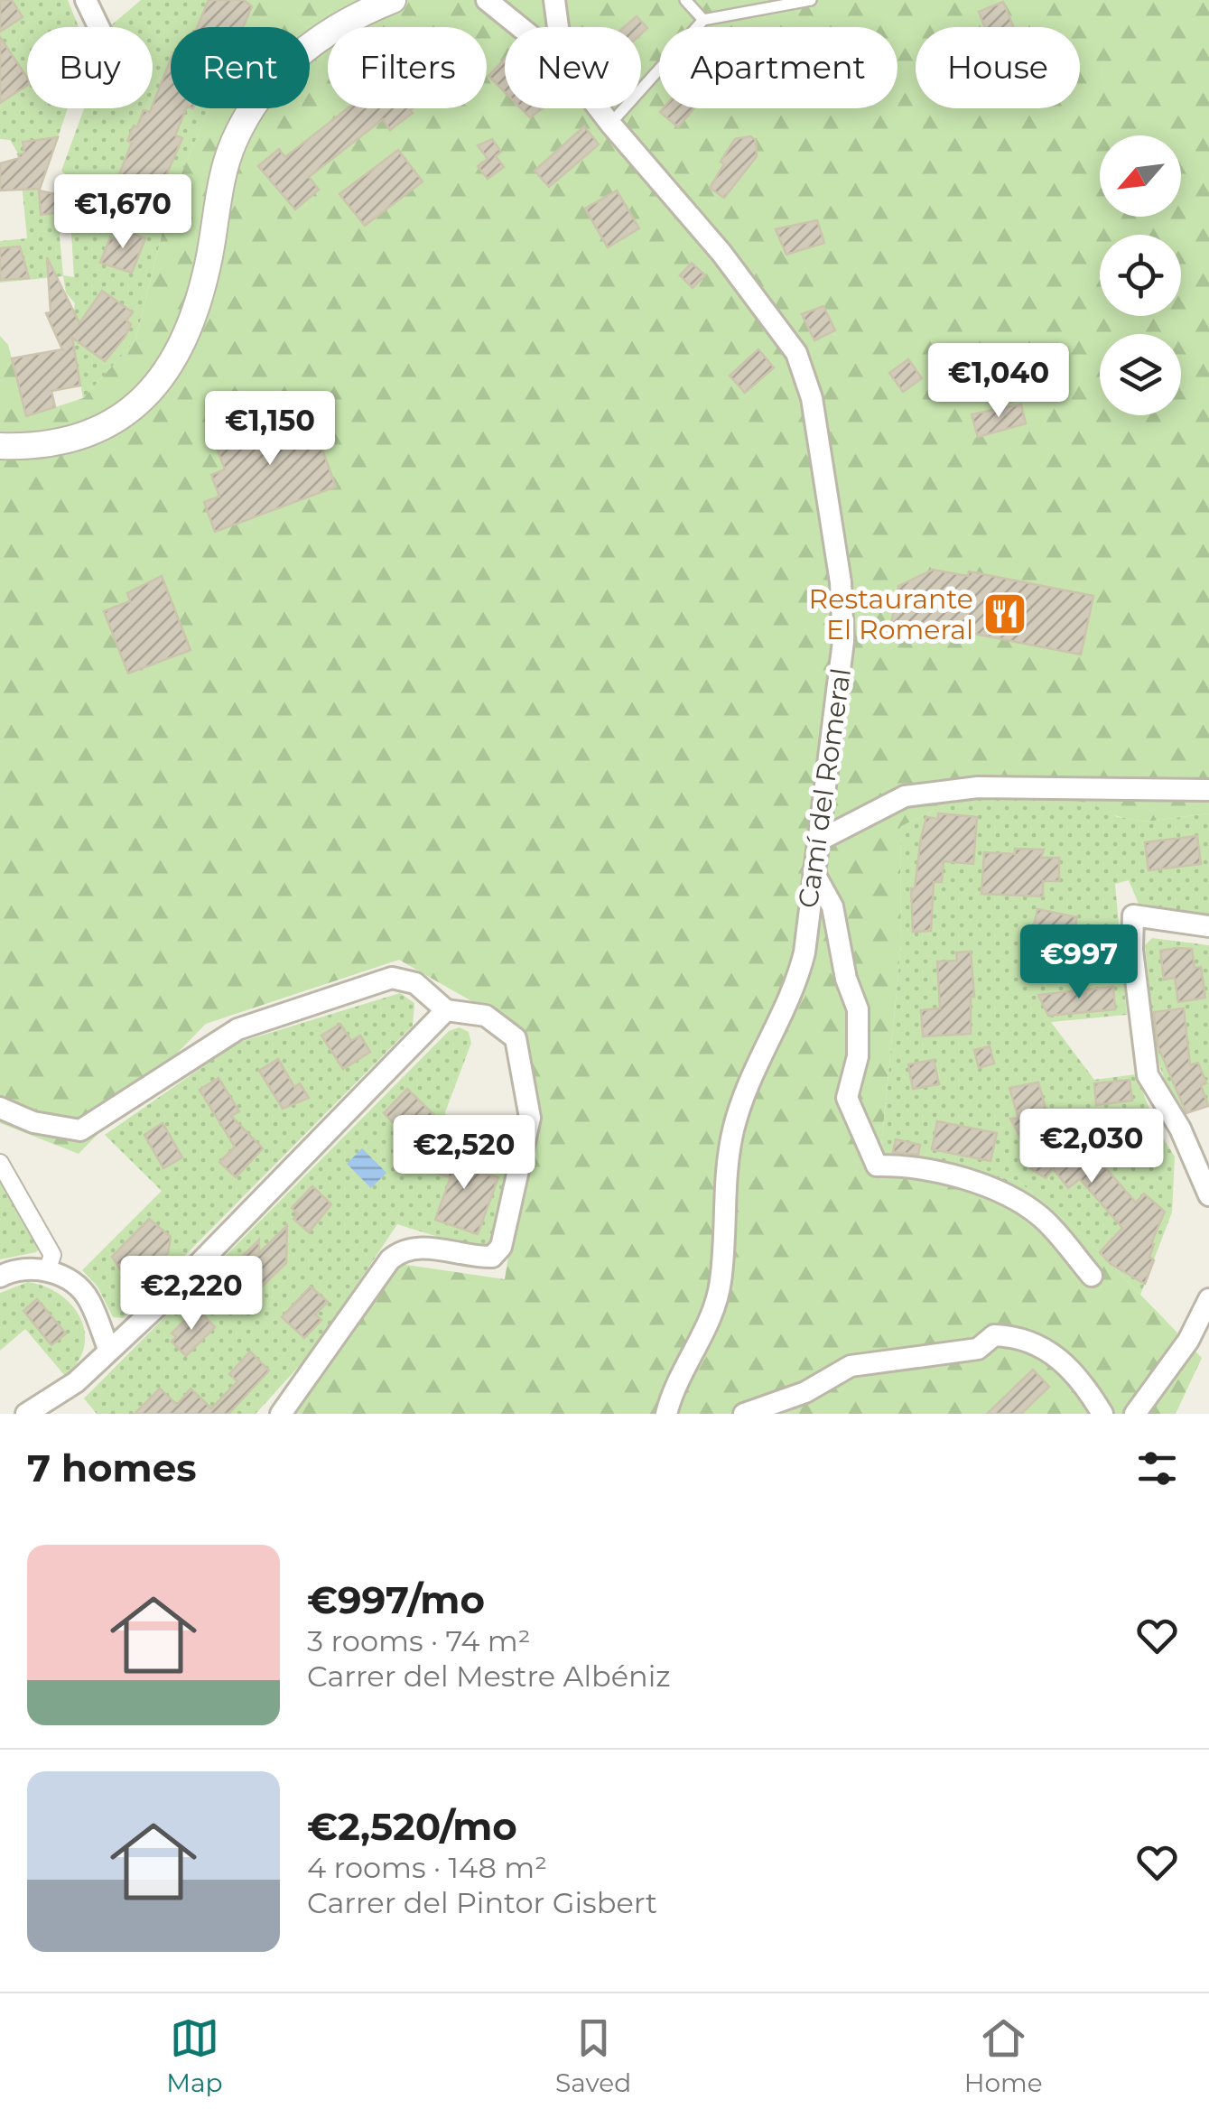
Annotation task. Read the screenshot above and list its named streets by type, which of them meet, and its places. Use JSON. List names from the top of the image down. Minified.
{"streets":{"street":["Camí del Romeral"]},"places":{"restaurant":["Restaurante El Romeral"]},"north":"bottom left","page":{"chip":["Buy","Rent","Filters","New","Apartment","House"],"price":["€1,670","€1,040","€1,150","€997","€2,030","€2,520","€2,220"],"heading":"7 homes","list":[{"name":"€997/mo","note":"3 rooms · 74 m² · Carrer del Mestre Albéniz"},{"name":"€2,520/mo","note":"4 rooms · 148 m² · Carrer del Pintor Gisbert"}],"tabs":["Map","Saved","Home"]}}
